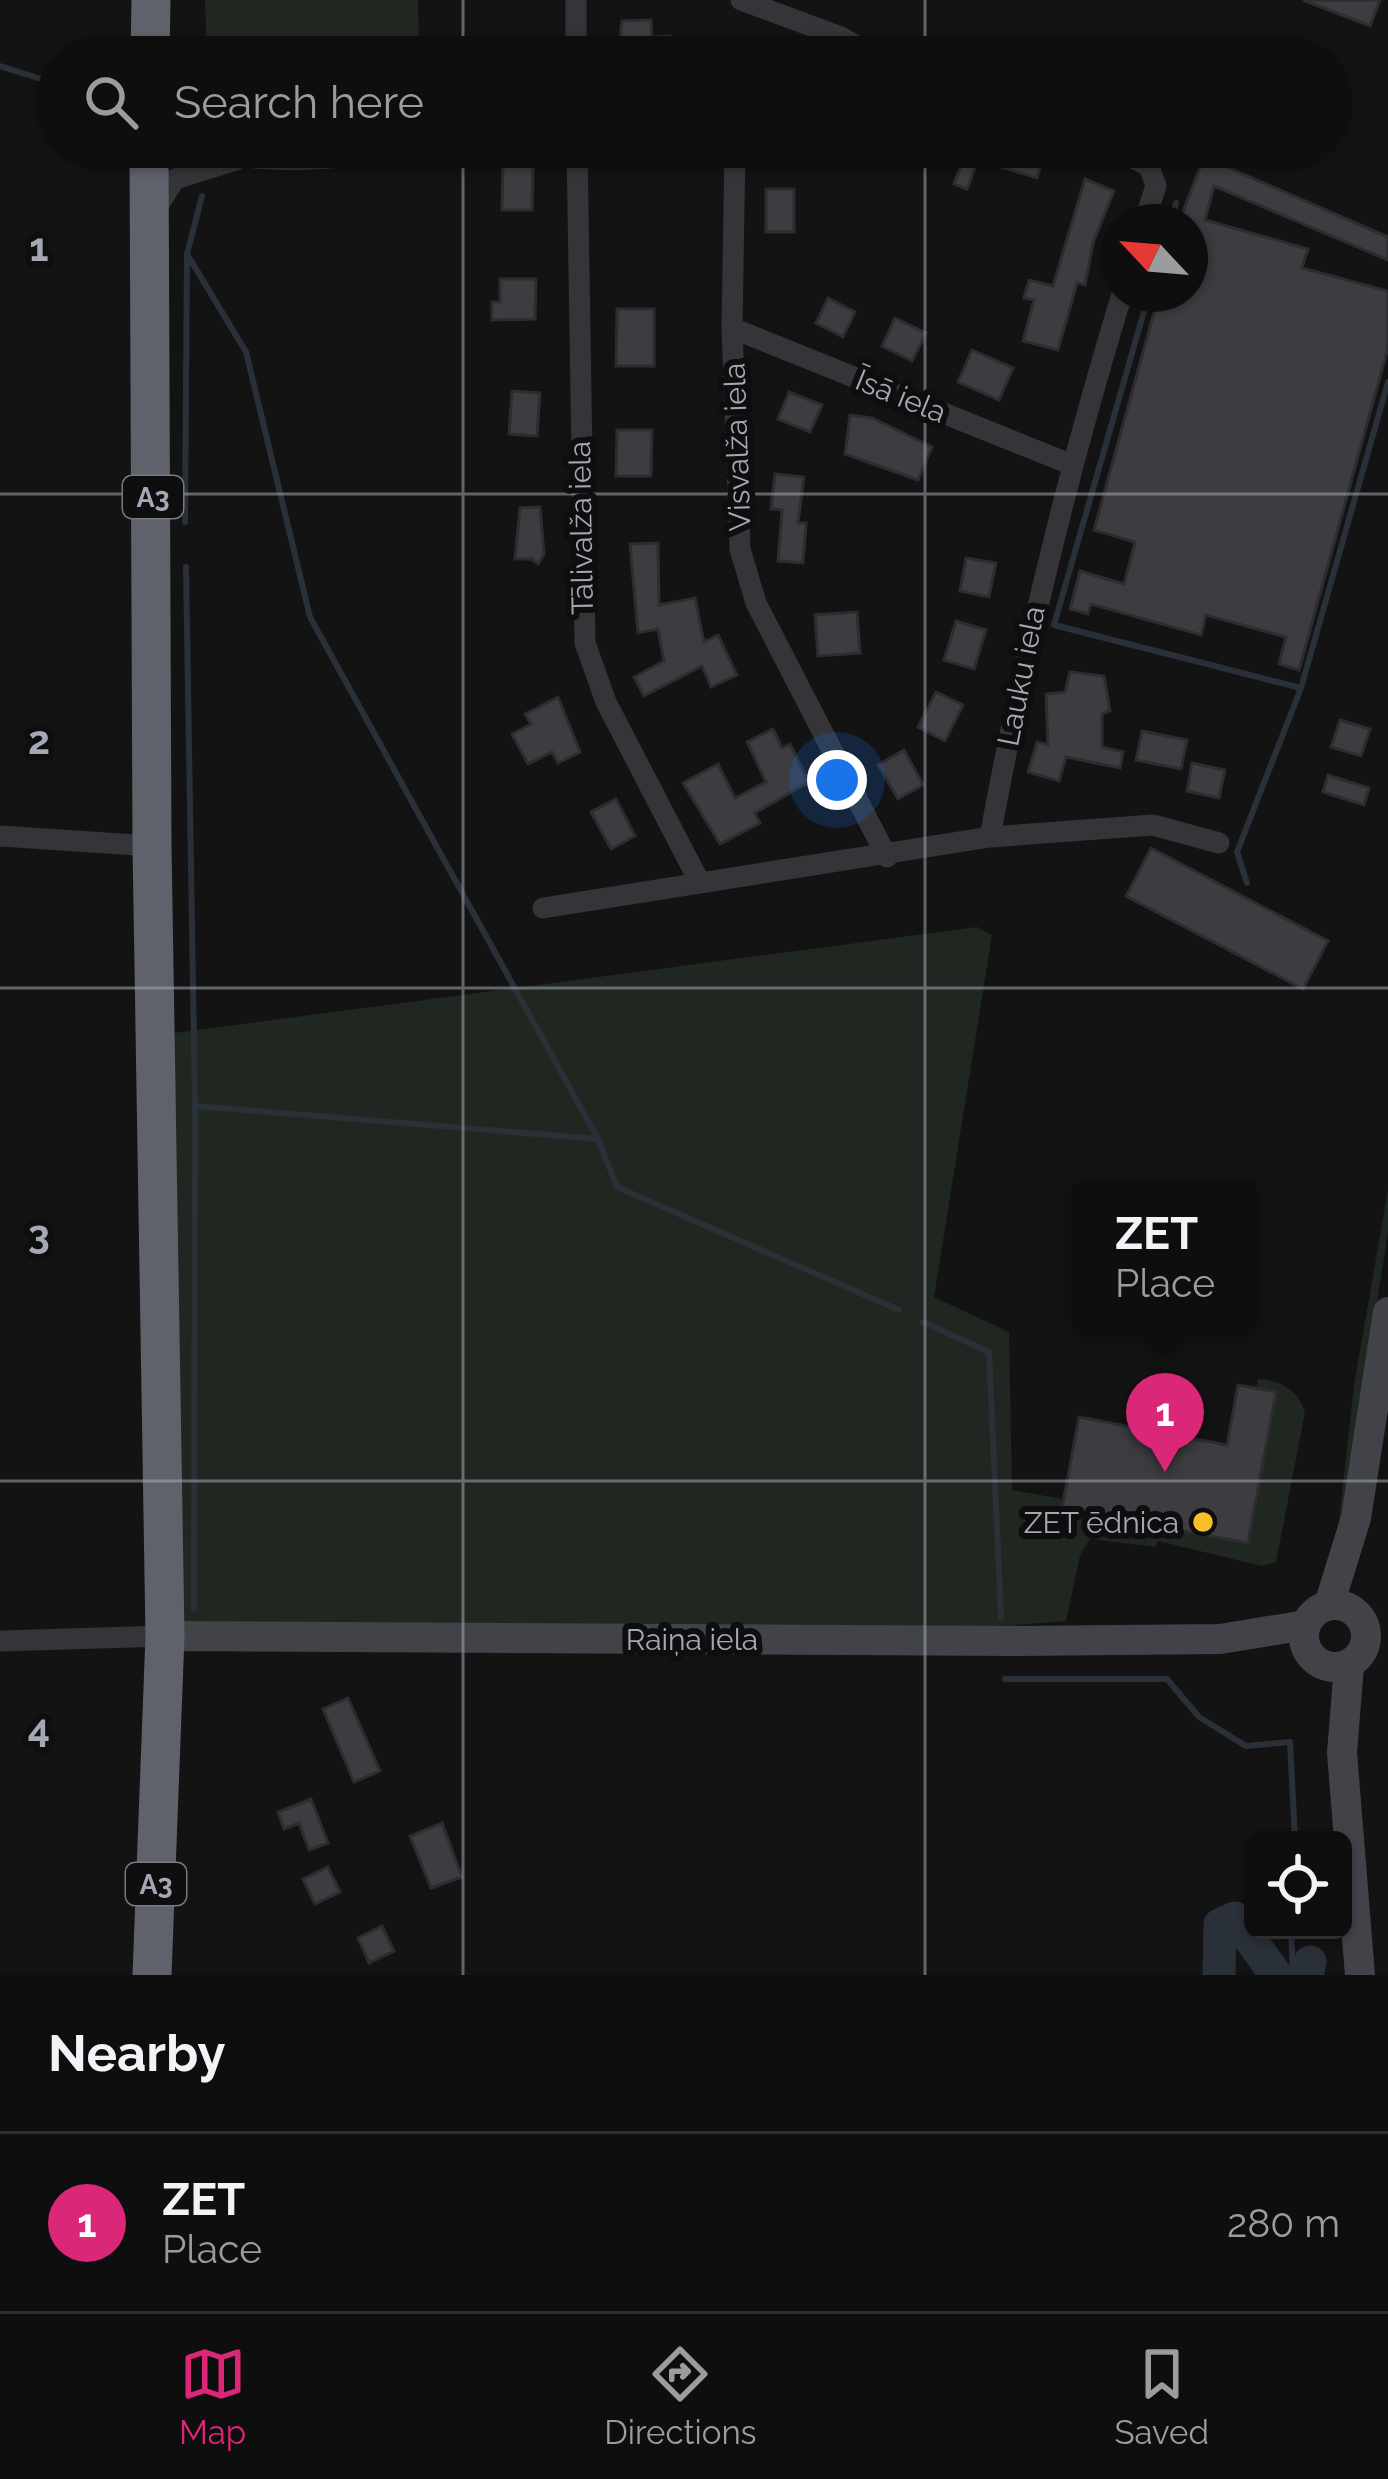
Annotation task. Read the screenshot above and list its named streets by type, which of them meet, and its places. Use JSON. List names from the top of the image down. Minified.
{"streets":{"highway":["A3"],"street":["Īsā iela","Visvalža iela","Tālivalža iela","Lauku iela","Raiņa iela"]},"crossings":[["Īsā iela","Visvalža iela"],["Īsā iela","Lauku iela"],["A3","Raiņa iela"]],"places":["ZET ēdnica"],"north":"top left","page":{"search":"Search here","popup":["ZET","Place"],"pins":"1","heading":"Nearby","list":[{"mark":"1","name":"ZET","note":"Place","value":"280 m"}],"nav":["Map","Directions","Saved"]},"grid":{"rows":["1","2","3","4"]}}
